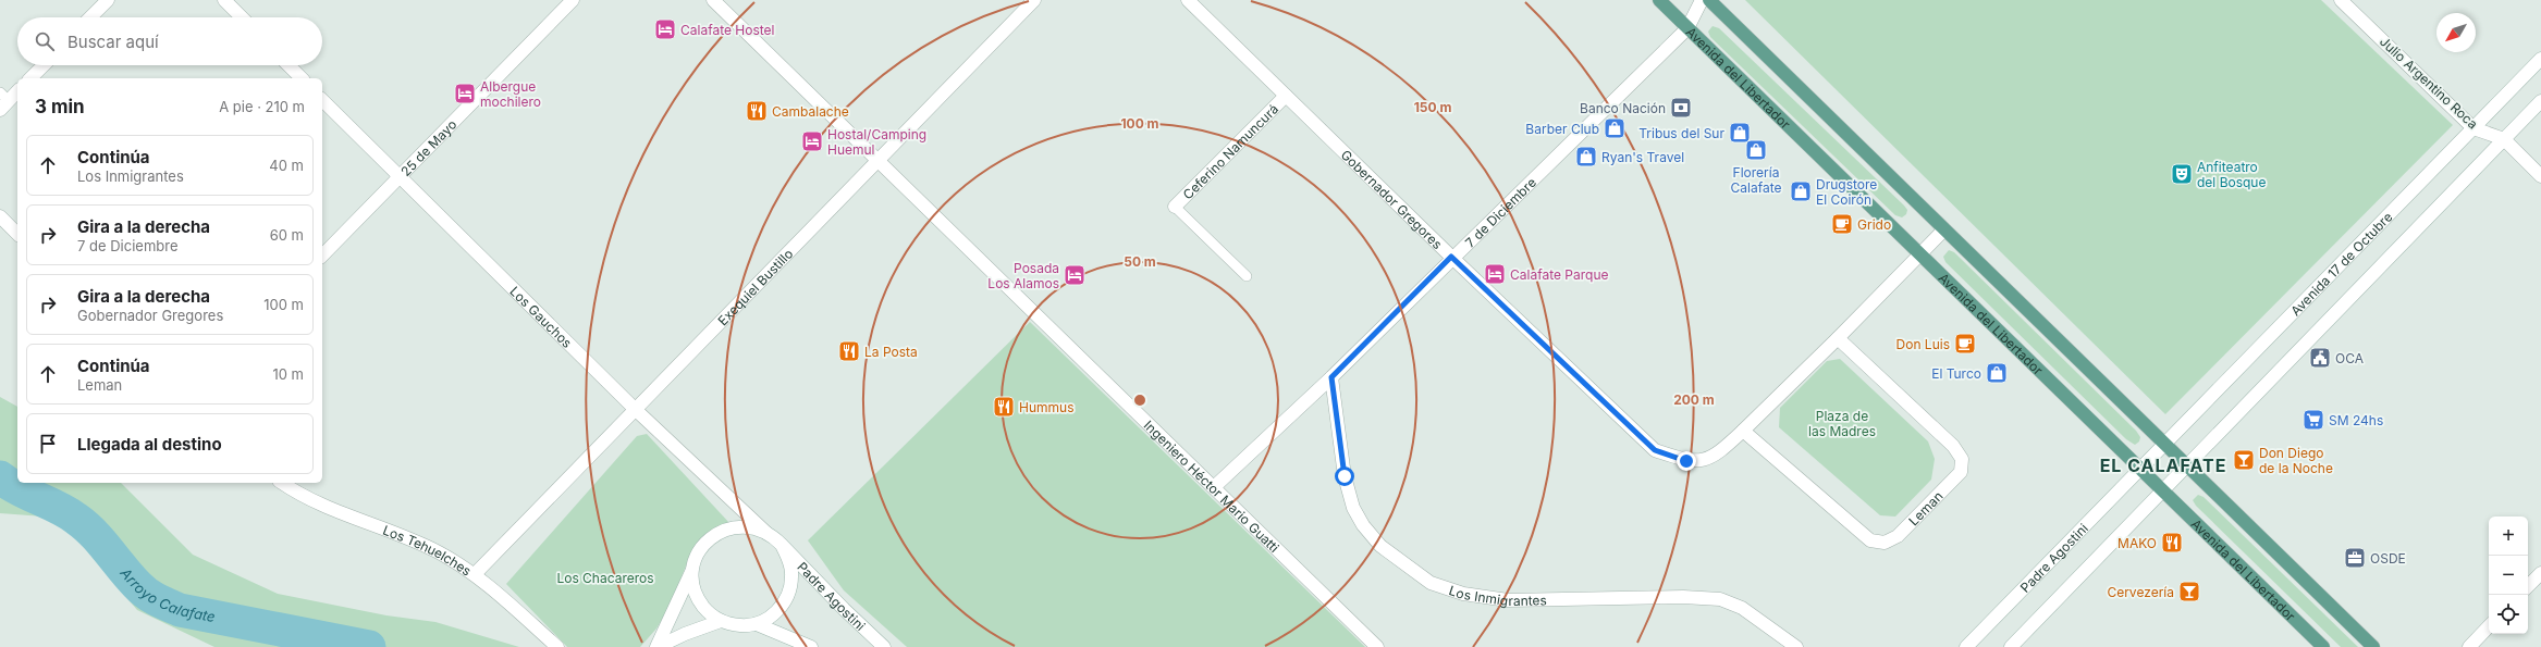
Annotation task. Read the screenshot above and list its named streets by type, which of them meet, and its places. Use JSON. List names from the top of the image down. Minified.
{"streets":{"main road":["Avenida del Libertador"],"street":["Julio Argentino Roca","25 de Mayo","Ceferino Namuncurá","Gobernador Gregores","7 de Diciembre","Avenida 17 de Octubre","Exequiel Bustillo","Los Gauchos","Ingeniero Héctor Mario Guatti","Leman","Los Tehuelches","Padre Agostini","Los Inmigrantes"]},"crossings":[["Avenida del Libertador","7 de Diciembre"],["Avenida del Libertador","Avenida 17 de Octubre"],["Avenida del Libertador","Padre Agostini"],["Julio Argentino Roca","Avenida 17 de Octubre"],["25 de Mayo","Los Gauchos"],["Ceferino Namuncurá","Gobernador Gregores"],["Gobernador Gregores","7 de Diciembre"],["Gobernador Gregores","Leman"],["7 de Diciembre","Ingeniero Héctor Mario Guatti"],["7 de Diciembre","Los Inmigrantes"],["Avenida 17 de Octubre","Padre Agostini"],["Exequiel Bustillo","Los Gauchos"],["Exequiel Bustillo","Ingeniero Héctor Mario Guatti"],["Exequiel Bustillo","Los Tehuelches"],["Los Gauchos","Padre Agostini"]],"districts":["EL CALAFATE"],"water":["Arroyo Calafate"],"parks":["Plaza de las Madres","Los Chacareros"],"places":{"hotel":["Calafate Hostel","Albergue mochilero","Hostal/Camping Huemul","Calafate Parque","Posada Los Alamos"],"bank":["Banco Nación"],"restaurant":["Cambalache","La Posta","Hummus","MAKO"],"shop":["Barber Club","Tribus del Sur","Florería Calafate","Ryan's Travel","Drugstore El Coirón","El Turco"],"theatre":["Anfiteatro del Bosque"],"cafe":["Grido","Don Luis"],"public building":["OCA"],"supermarket":["SM 24hs"],"bar":["Don Diego de la Noche","Cervezería"],"office":["OSDE"]},"north":"bottom left","page":{"search":"Buscar aquí","heading":["3 min","A pie · 210 m"],"list":[["Continúa","Los Inmigrantes","40 m"],["Gira a la derecha","7 de Diciembre","60 m"],["Gira a la derecha","Gobernador Gregores","100 m"],["Continúa","Leman","10 m"],"Llegada al destino"],"map_buttons":["+","−"]},"rings":["150 m","100 m","50 m","200 m"]}
